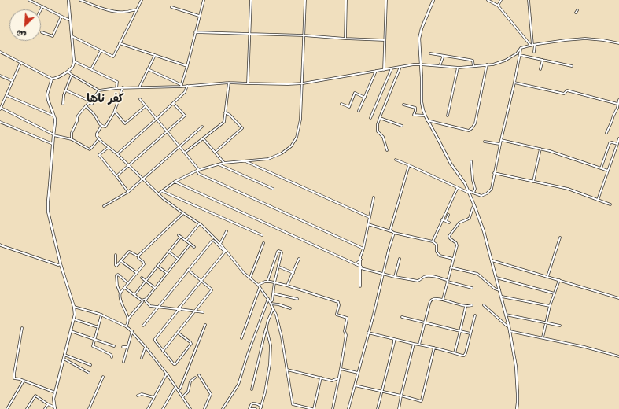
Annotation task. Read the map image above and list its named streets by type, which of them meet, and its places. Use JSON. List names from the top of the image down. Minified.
{"districts":["كفر ناها"],"north":"bottom left"}
